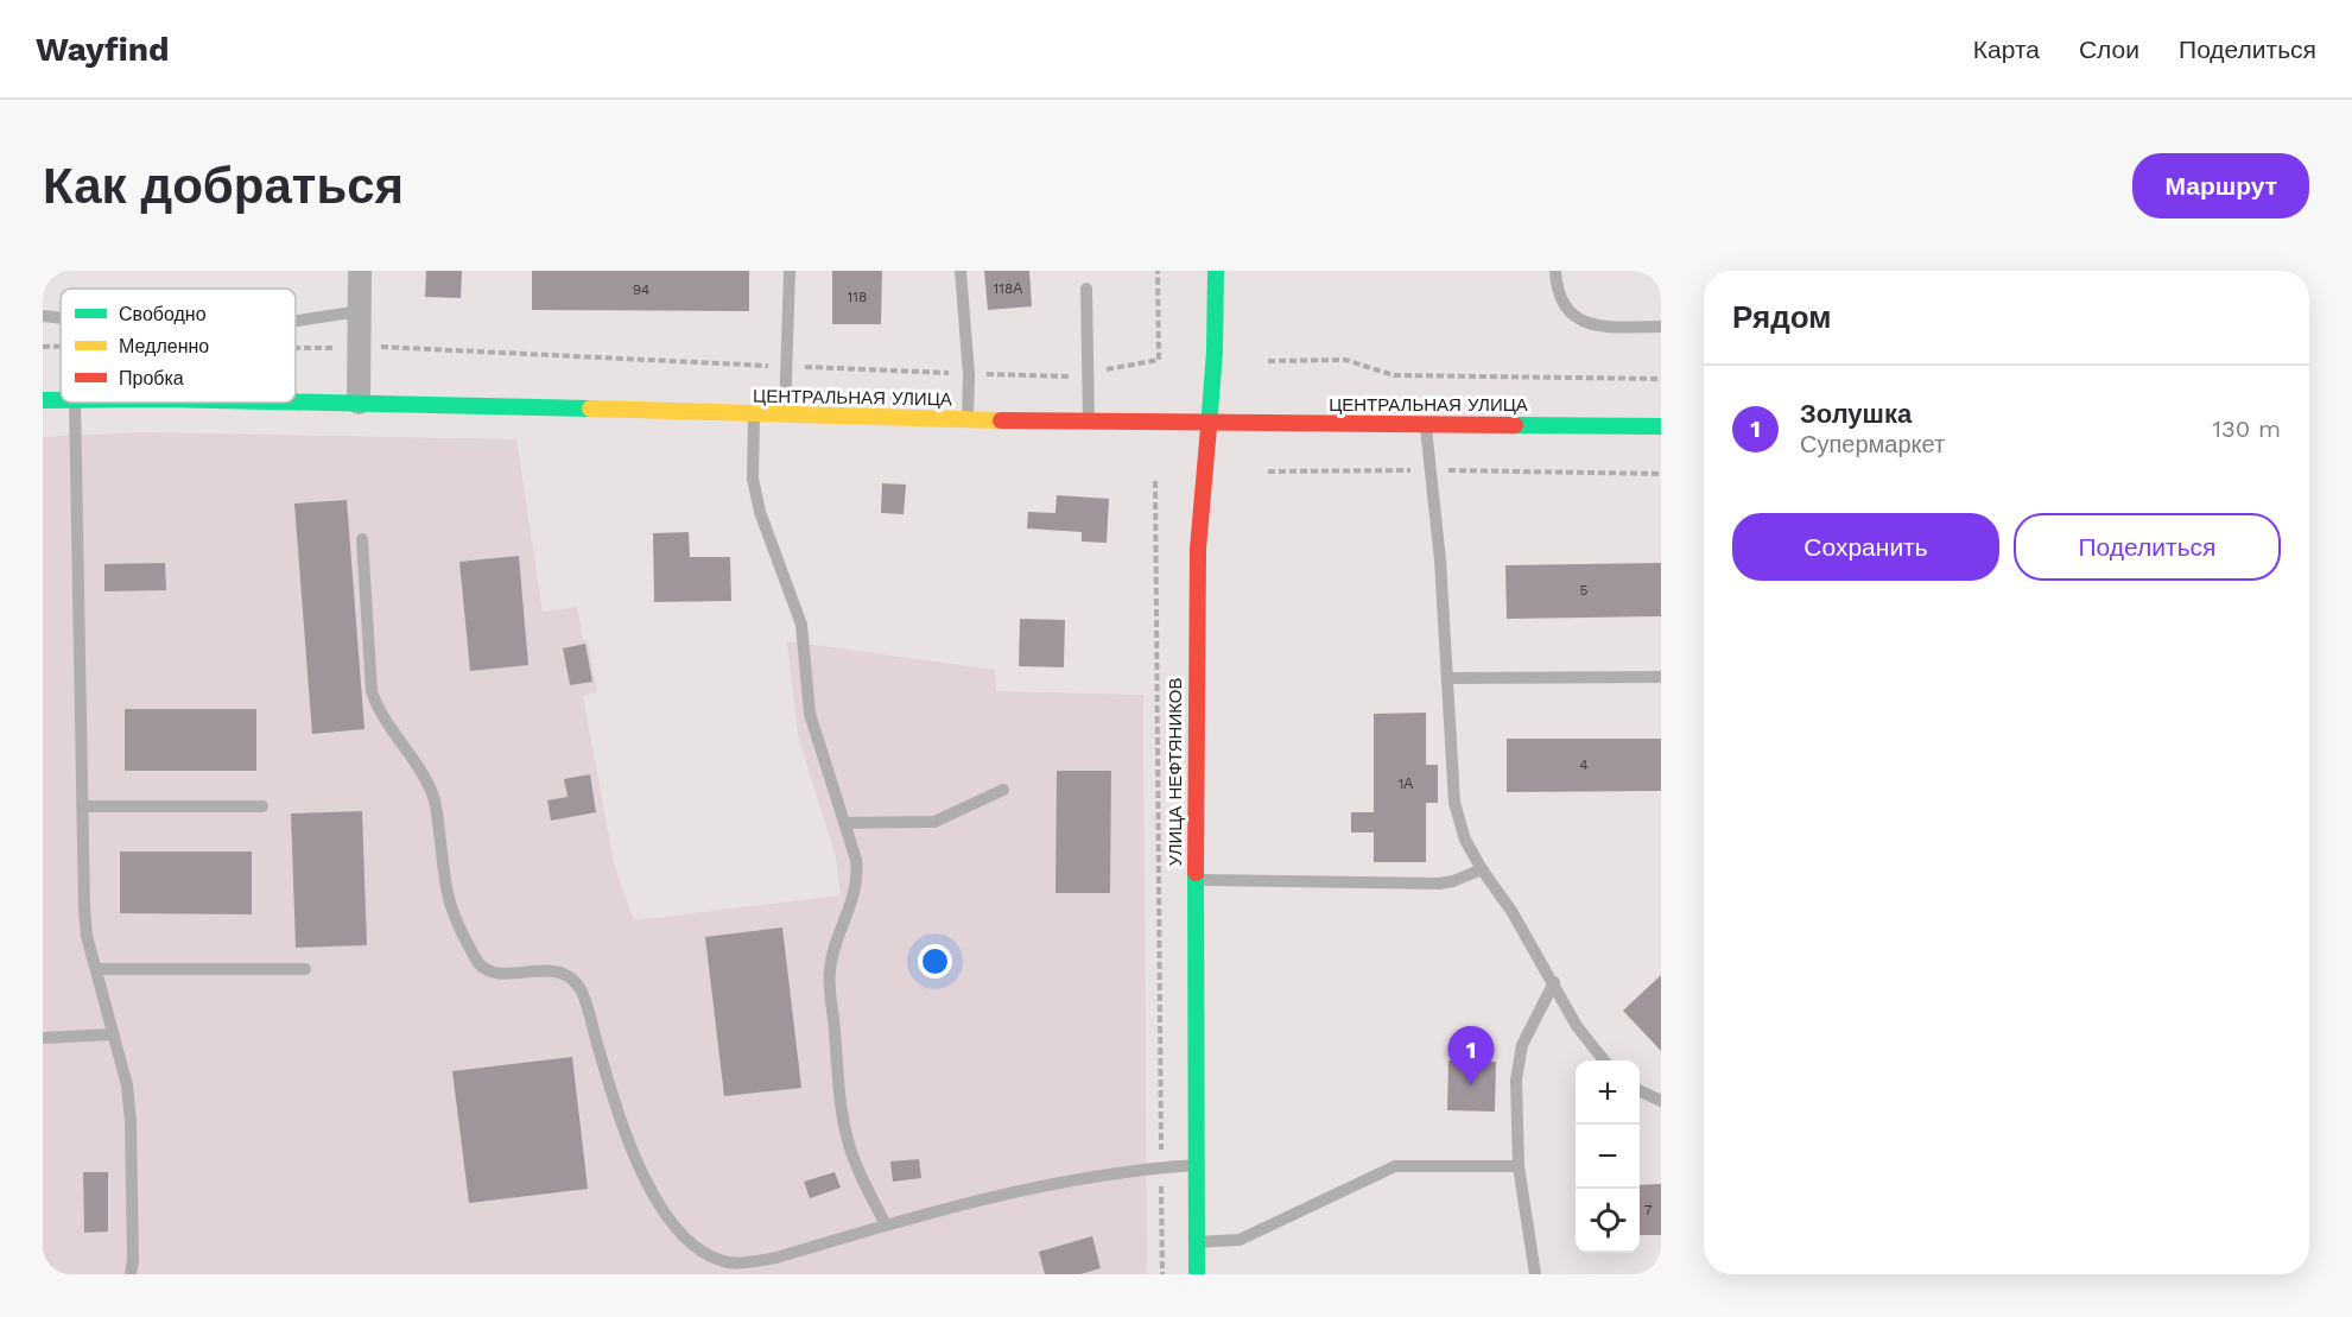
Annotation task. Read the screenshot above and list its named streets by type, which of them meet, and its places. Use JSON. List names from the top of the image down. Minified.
{"streets":{"street":["ЦЕНТРАЛЬНАЯ УЛИЦА","УЛИЦА НЕФТЯНИКОВ"]},"crossings":[["ЦЕНТРАЛЬНАЯ УЛИЦА","УЛИЦА НЕФТЯНИКОВ"]],"house_numbers":["118А","94","118","5","4","1А","7"],"legend":["Свободно","Медленно","Пробка"],"page":{"header":"Wayfind","nav":["Карта","Слои","Поделиться"],"buttons":["Маршрут",["Сохранить","Поделиться"]],"title":"Как добраться","heading":"Рядом","list":[{"mark":"1","name":"Золушка","note":"Супермаркет","value":"130 m"}],"pins":"1","map_buttons":["+","−"]}}
